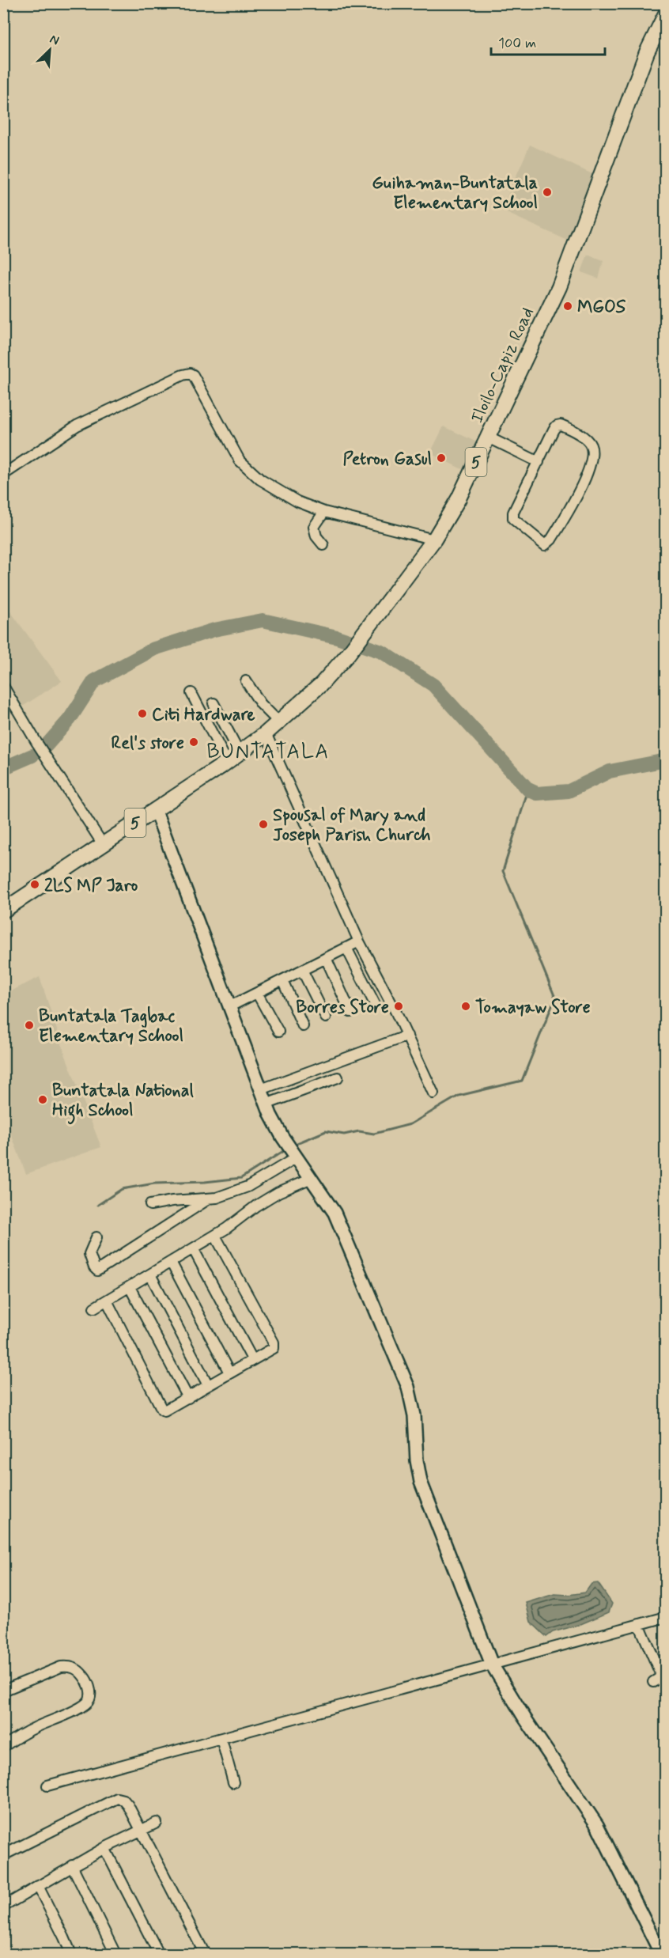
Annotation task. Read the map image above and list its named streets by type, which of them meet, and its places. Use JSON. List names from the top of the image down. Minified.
{"streets":{"main road":["Iloilo-Capiz Road","5"]},"crossings":[["Iloilo-Capiz Road","5"]],"districts":["BUNTATALA"],"places":["Guihaman-Buntatala Elementary School","MGOS","Petron Gasul","Citi Hardware","Rel's store","Spousal of Mary and Joseph Parish Church","2LS MP Jaro","Borres Store","Tomayaw Store","Buntatala Tagbac Elementary School","Buntatala National High School"],"scale_bar":"100 m","north":"top right"}
